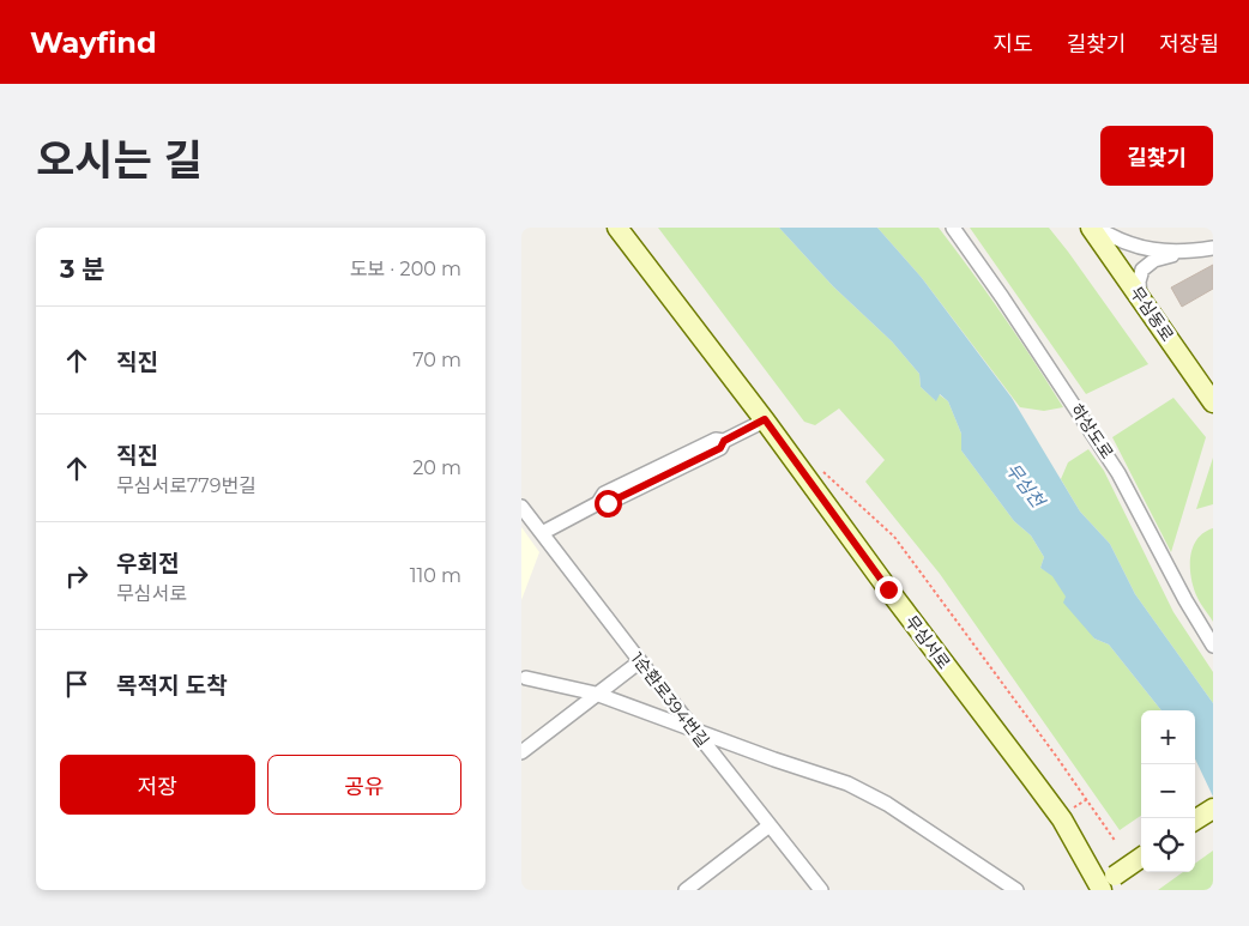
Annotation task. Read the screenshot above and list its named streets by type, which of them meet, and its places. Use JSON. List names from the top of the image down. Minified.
{"streets":{"street":["무심동로","하상도로","무심서로","1순환로394번길"]},"water":["무심천"],"page":{"header":"Wayfind","nav":["지도","길찾기","저장됨"],"title":"오시는 길","buttons":["길찾기",["저장","공유"]],"heading":["3 분","도보 · 200 m"],"list":[["직진","70 m"],["직진","무심서로779번길","20 m"],["우회전","무심서로","110 m"],"목적지 도착"],"map_buttons":["+","−"]}}
